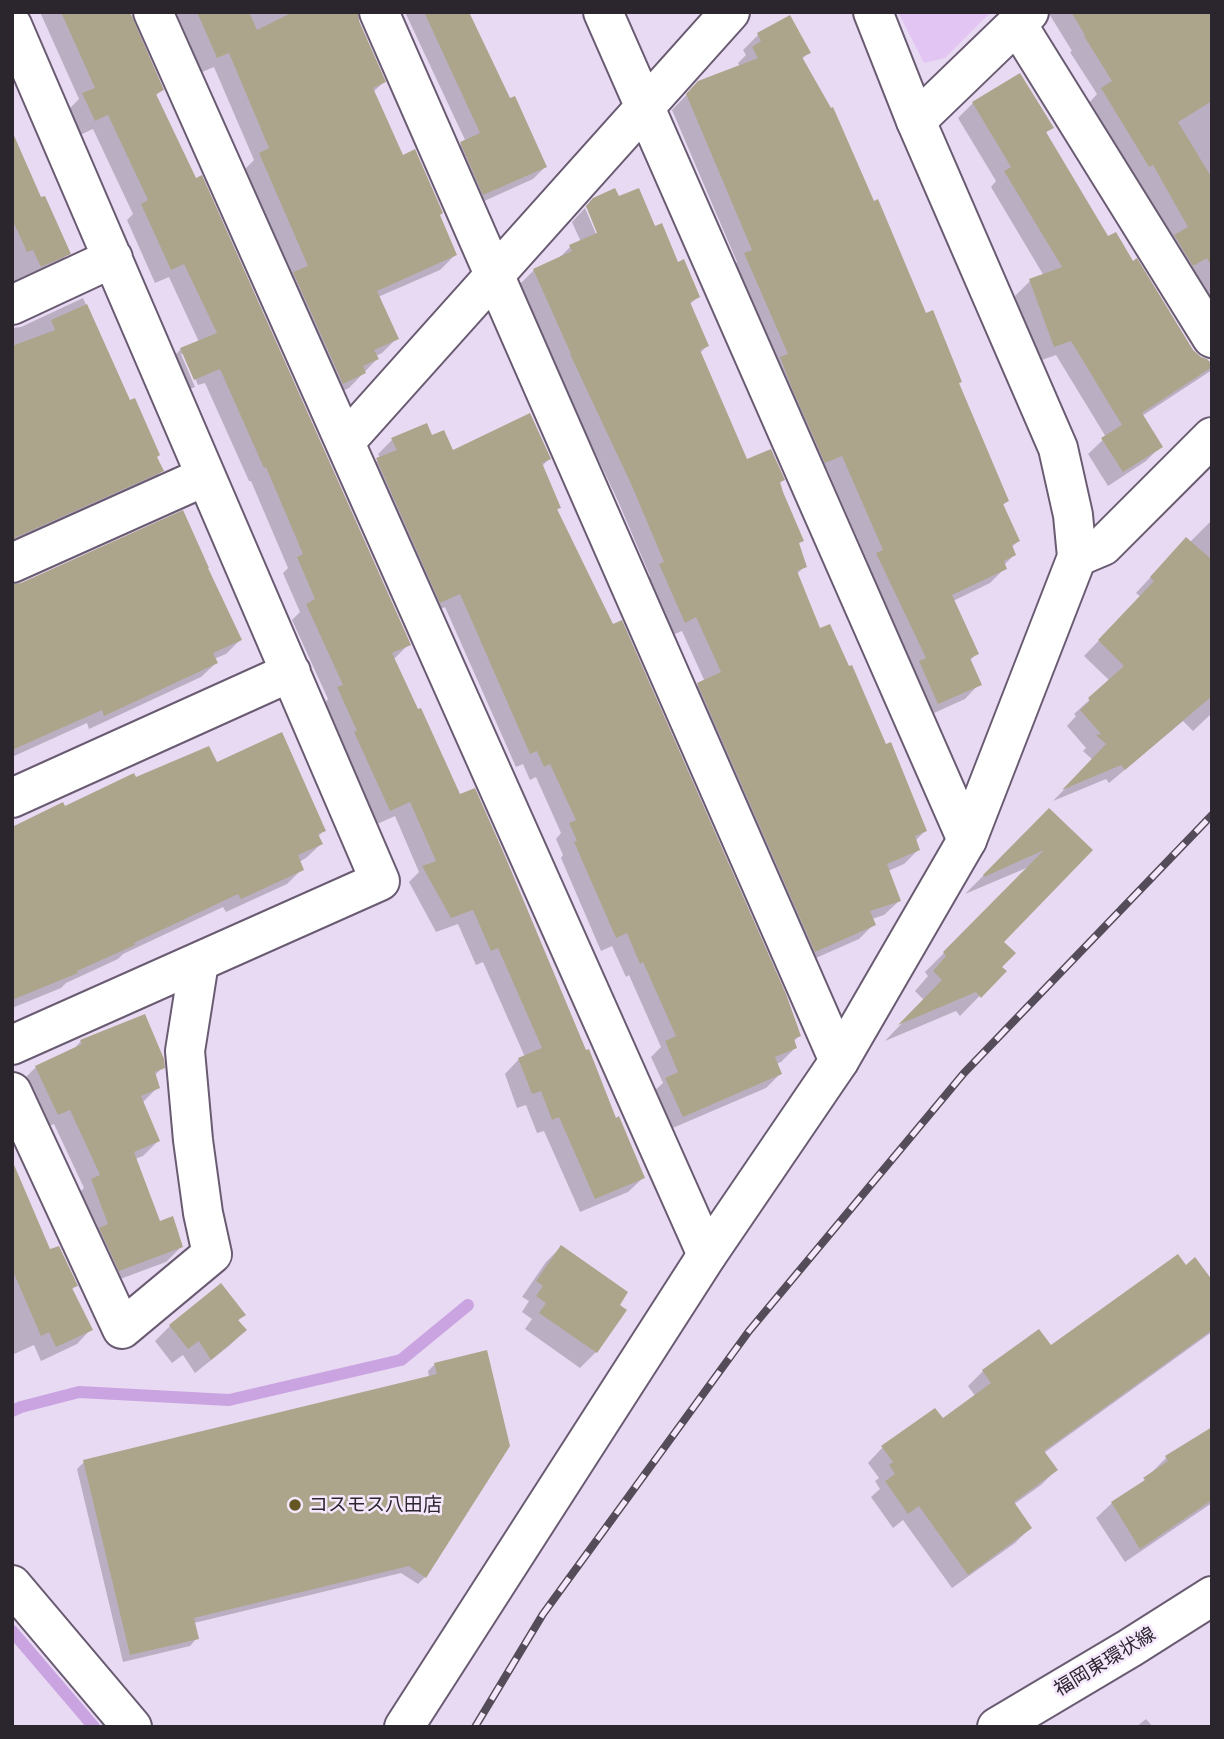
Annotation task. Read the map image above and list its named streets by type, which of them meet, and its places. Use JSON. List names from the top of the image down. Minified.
{"streets":{"street":["福岡東環状線"]},"places":["コスモス八田店"]}
